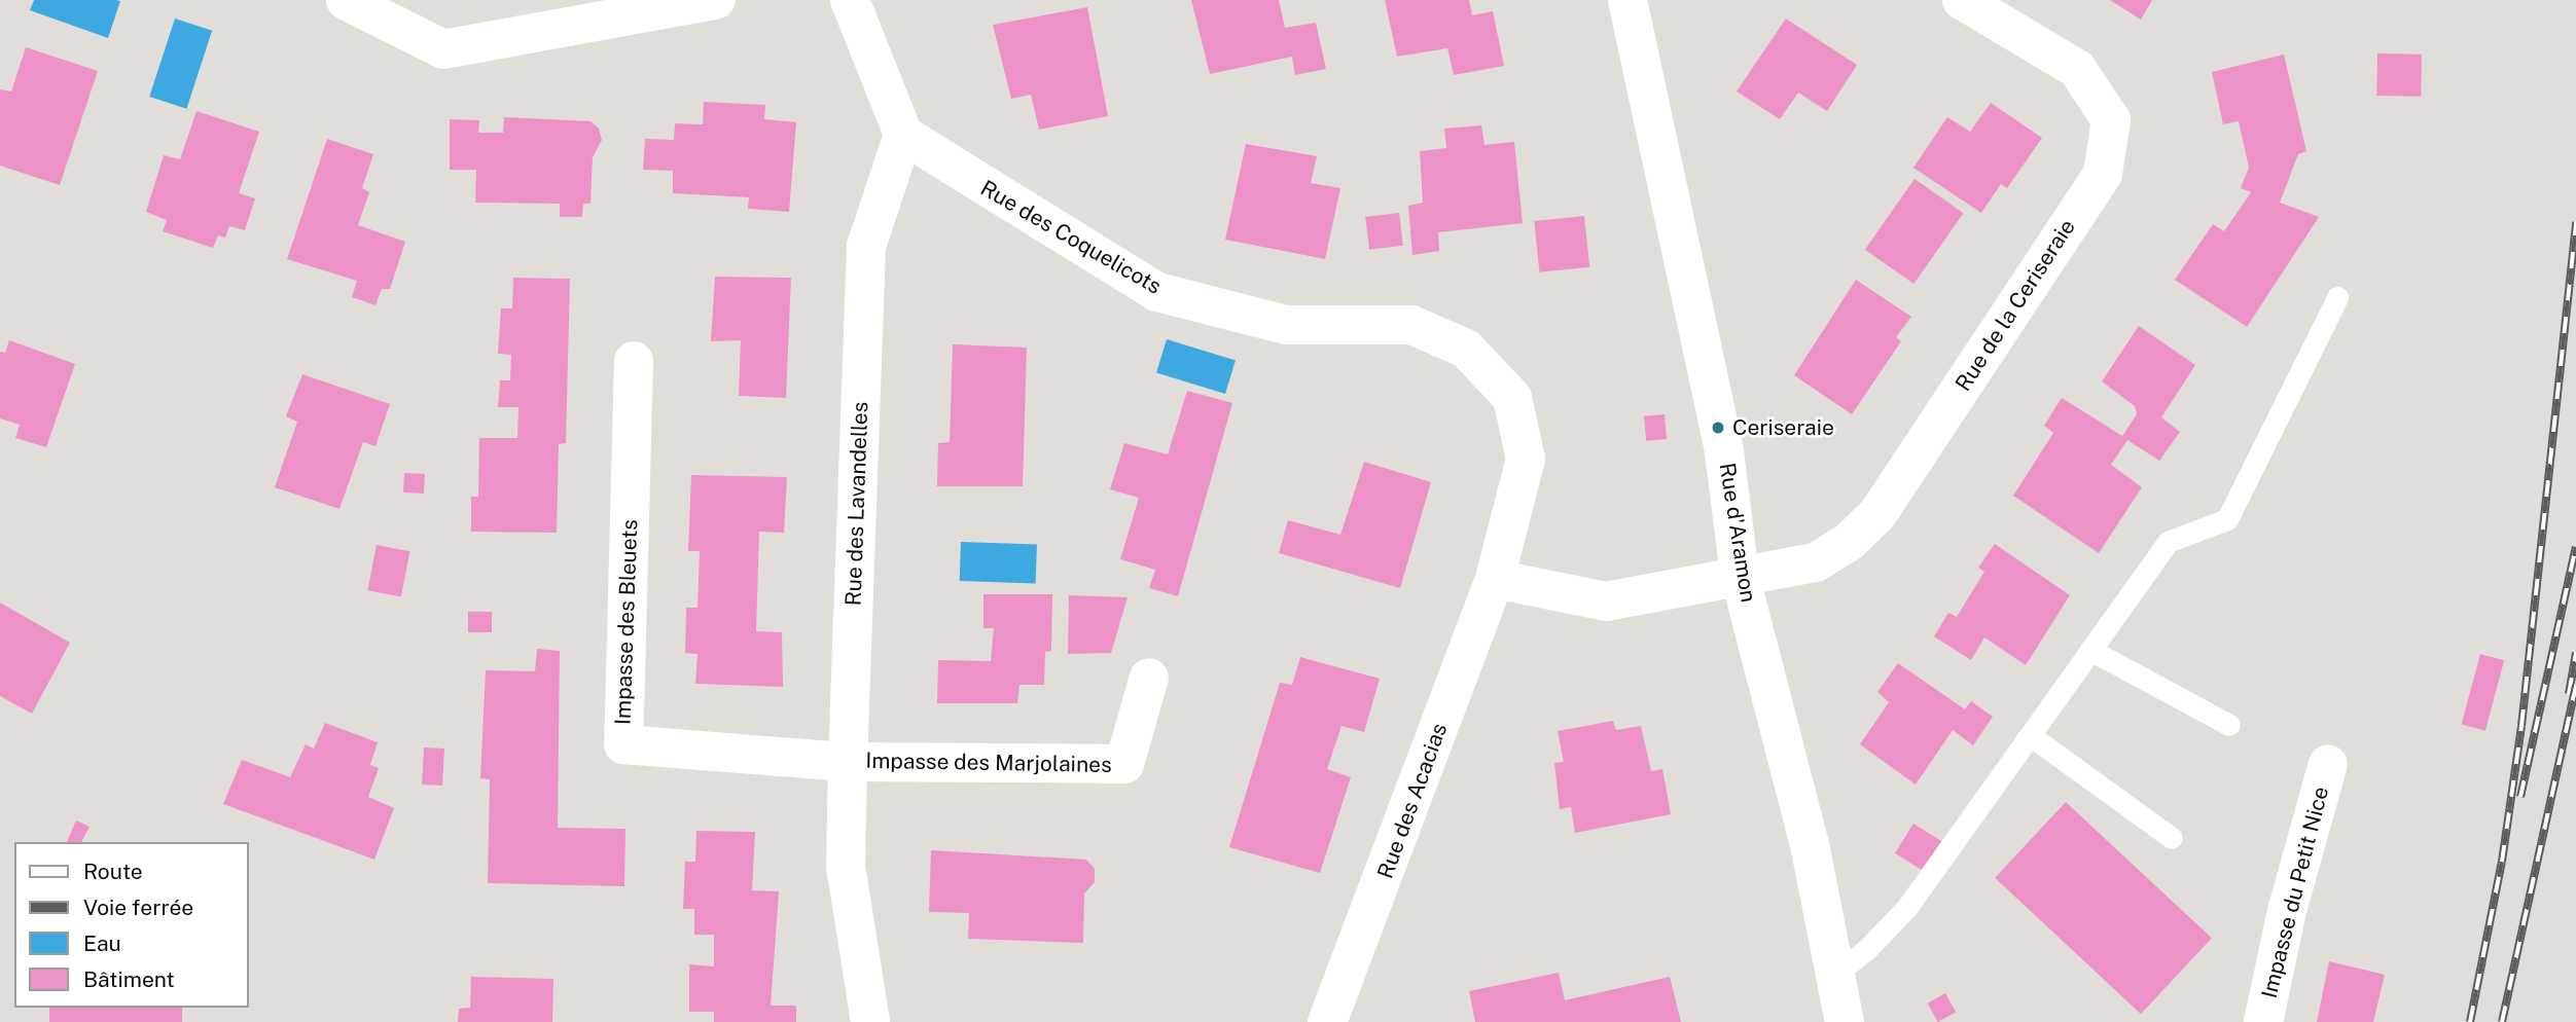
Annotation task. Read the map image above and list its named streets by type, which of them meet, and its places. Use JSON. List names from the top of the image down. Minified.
{"streets":{"street":["Rue des Coquelicots","Rue de la Ceriseraie","Rue des Lavandelles","Rue d'Aramon","Impasse des Bleuets","Impasse des Marjolaines","Rue des Acacias","Impasse du Petit Nice"]},"crossings":[["Rue des Coquelicots","Rue de la Ceriseraie"],["Rue des Coquelicots","Rue des Lavandelles"],["Rue des Coquelicots","Rue des Acacias"],["Rue de la Ceriseraie","Rue d'Aramon"],["Rue de la Ceriseraie","Rue des Acacias"],["Rue des Lavandelles","Impasse des Bleuets"],["Rue des Lavandelles","Impasse des Marjolaines"],["Impasse des Bleuets","Impasse des Marjolaines"]],"places":["Ceriseraie"],"legend":["Route","Voie ferrée","Eau","Bâtiment"]}
